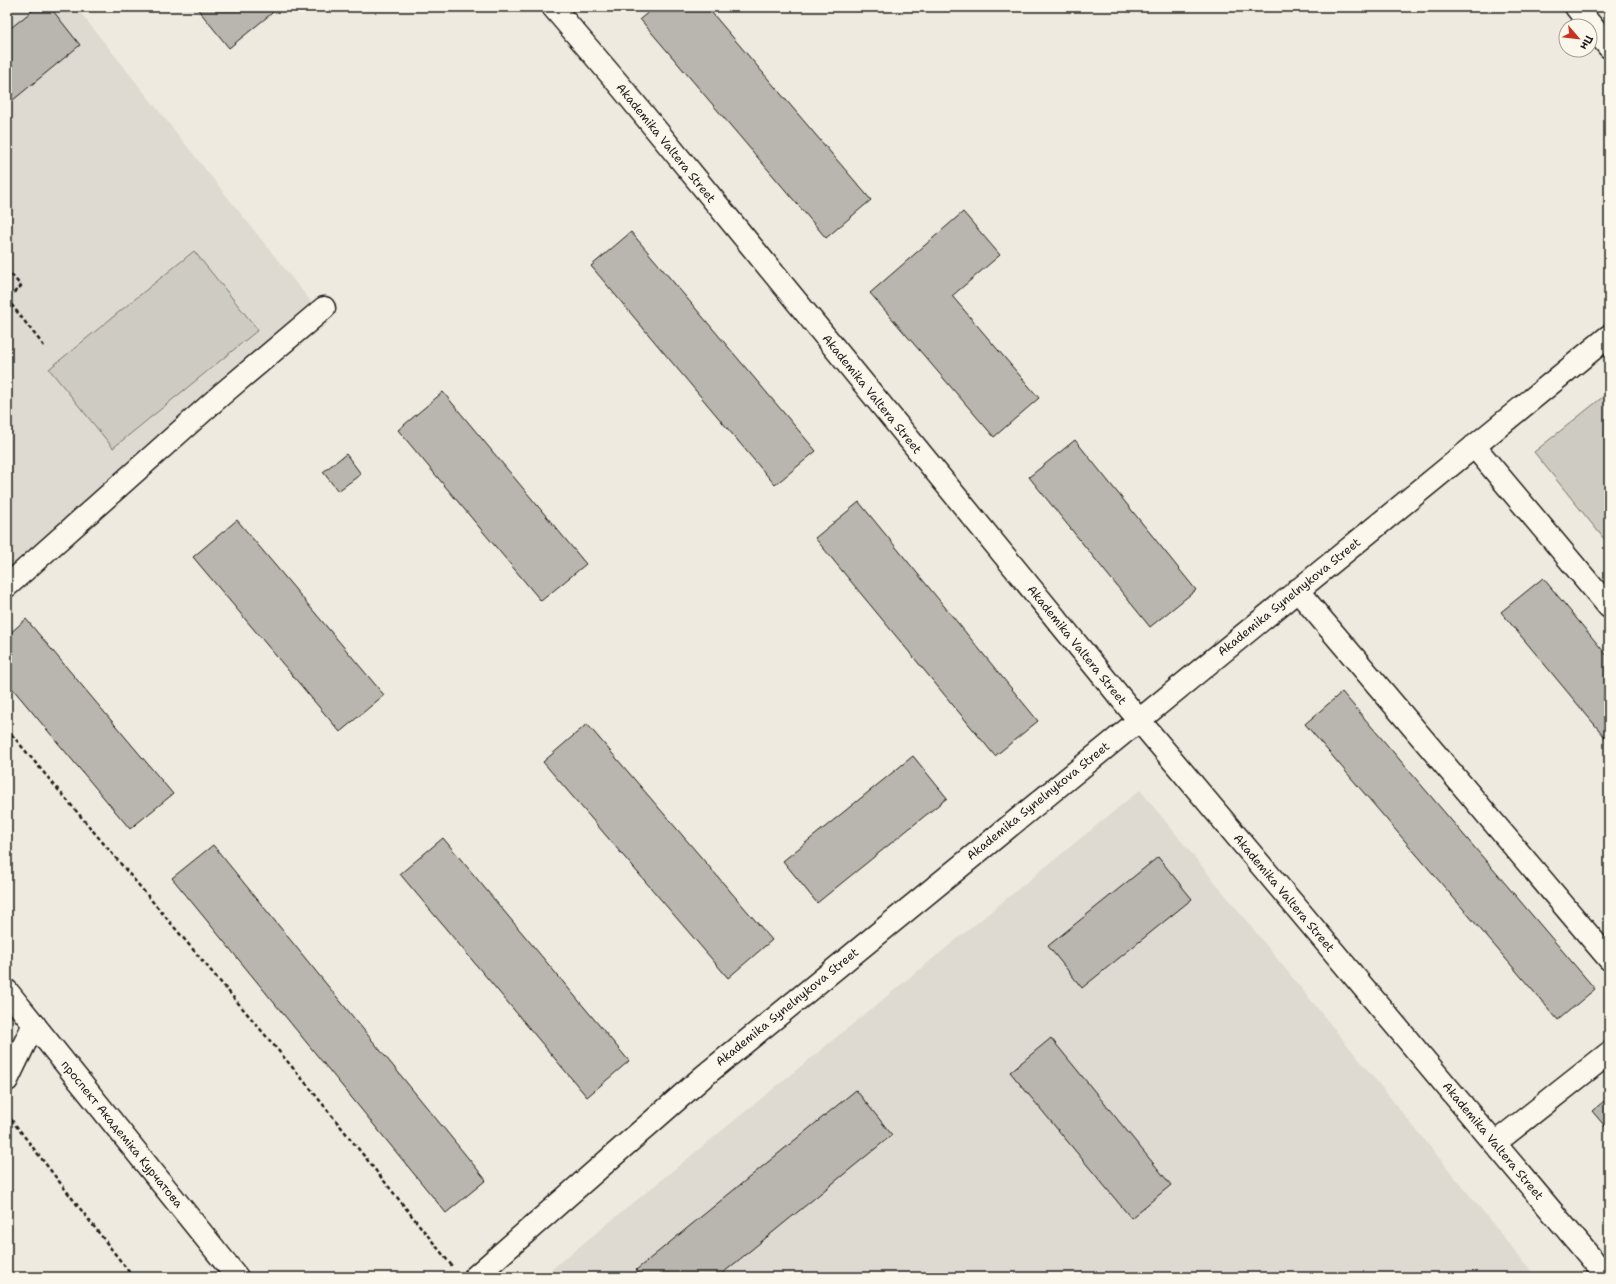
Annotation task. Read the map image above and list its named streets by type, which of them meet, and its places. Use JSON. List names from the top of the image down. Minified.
{"streets":{"street":["Akademika Valtera Street","Akademika Synelnykova Street","проспект Академіка Курчатова"]},"crossings":[["Akademika Valtera Street","Akademika Synelnykova Street"]],"north":"bottom right"}
